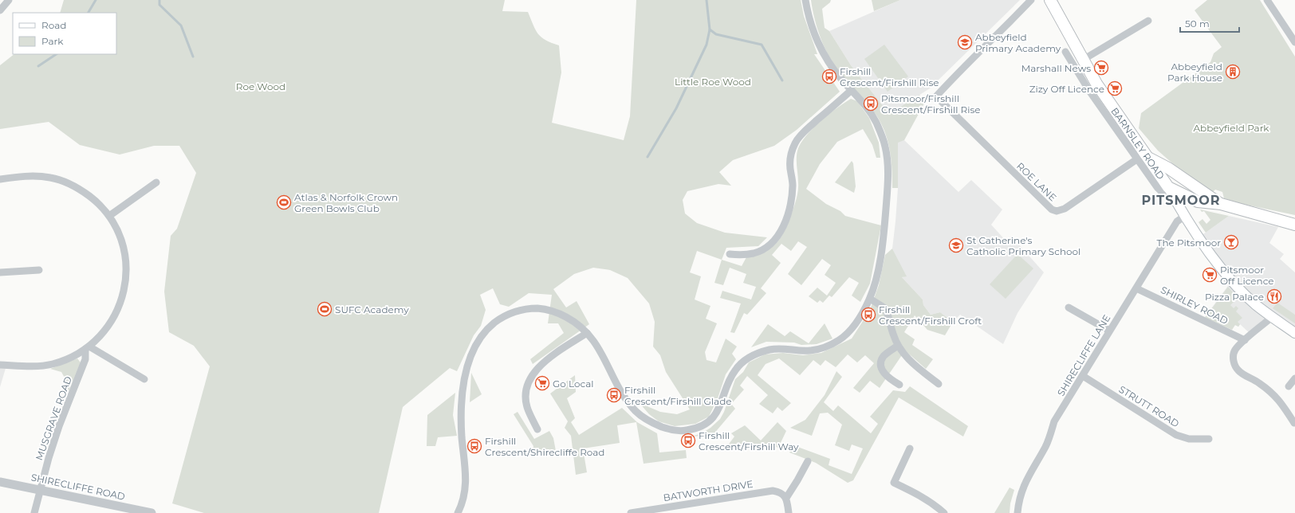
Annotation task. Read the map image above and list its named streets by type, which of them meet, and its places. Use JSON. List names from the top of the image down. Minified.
{"streets":{"main road":["BARNSLEY ROAD"],"street":["ROE LANE","SHIRLEY ROAD","SHIRECLIFFE LANE","STRUTT ROAD","MUSGRAVE ROAD","SHIRECLIFFE ROAD","BATWORTH DRIVE"]},"crossings":[["BARNSLEY ROAD","ROE LANE"],["SHIRLEY ROAD","SHIRECLIFFE LANE"],["SHIRECLIFFE LANE","STRUTT ROAD"],["MUSGRAVE ROAD","SHIRECLIFFE ROAD"]],"districts":["PITSMOOR"],"parks":["Little Roe Wood","Roe Wood","Abbeyfield Park"],"places":{"school or university":["Abbeyfield Primary Academy","St Catherine's Catholic Primary School"],"supermarket":["Marshall News","Zizy Off Licence","Pitsmoor Off Licence","Go Local"],"building":["Abbeyfield Park House"],"bus stop":["Firshill Crescent/Firshill Rise","Pitsmoor/Firshill Crescent/Firshill Rise","Firshill Crescent/Firshill Croft","Firshill Crescent/Firshill Glade","Firshill Crescent/Firshill Way","Firshill Crescent/Shirecliffe Road"],"sports":["Atlas & Norfolk Crown Green Bowls Club","SUFC Academy"],"bar":["The Pitsmoor"],"restaurant":["Pizza Palace"]},"legend":["Road","Park"],"scale_bar":"50 m"}
